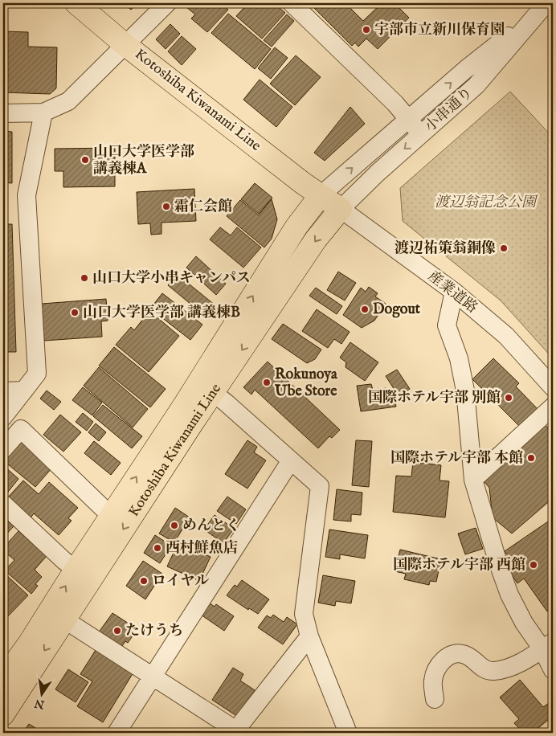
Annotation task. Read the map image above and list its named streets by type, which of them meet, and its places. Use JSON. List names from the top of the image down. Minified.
{"streets":{"main road":["Kotoshiba Kiwanami Line"],"street":["小串通り","産業道路"]},"crossings":[["Kotoshiba Kiwanami Line","小串通り"],["Kotoshiba Kiwanami Line","産業道路"],["小串通り","産業道路"]],"parks":["渡辺翁記念公園"],"places":["宇部市立新川保育園","山口大学医学部 講義棟A","霜仁会館","渡辺祐策翁銅像","山口大学小串キャンパス","Dogout","山口大学医学部 講義棟B","Rokunoya Ube Store","国際ホテル宇部 別館","国際ホテル宇部 本館","めんとく","西村鮮魚店","国際ホテル宇部 西館","ロイヤル","たけうち"],"north":"bottom"}
